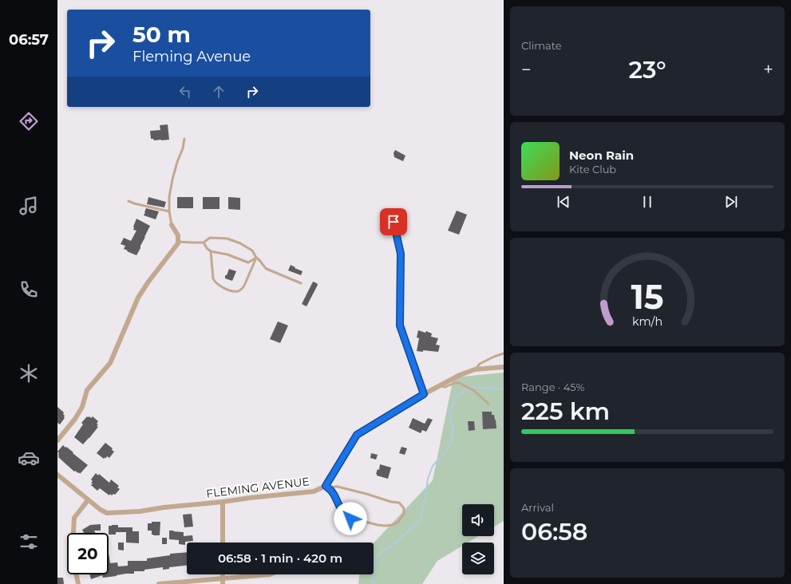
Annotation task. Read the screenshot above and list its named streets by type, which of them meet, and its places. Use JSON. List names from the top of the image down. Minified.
{"streets":{"street":["FLEMING AVENUE"]},"page":{"tabs":"06:57","tile":["Climate",["Range · 45%","225 km"],["Arrival","06:58"]],"turn":["50 m","Fleming Avenue"],"heat":["−","23°","+"],"song":["Neon Rain","Kite Club"],"limit":"20","trip":"06:58 · 1 min · 420 m","gauge":["15","km/h"]}}
